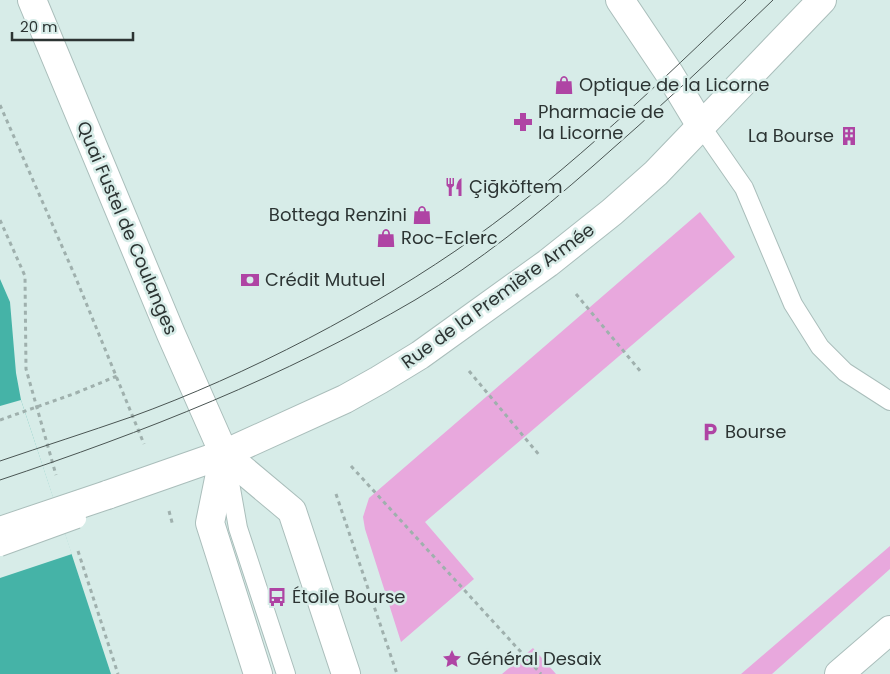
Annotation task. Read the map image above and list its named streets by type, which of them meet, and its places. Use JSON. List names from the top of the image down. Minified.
{"streets":{"main road":["Quai Fustel de Coulanges","Rue de la Première Armée"]},"crossings":[["Quai Fustel de Coulanges","Rue de la Première Armée"]],"places":{"shop":["Optique de la Licorne","Bottega Renzini","Roc-Eclerc"],"pharmacy":["Pharmacie de la Licorne"],"building":["La Bourse"],"restaurant":["Çiğköftem"],"bank":["Crédit Mutuel"],"parking":["Bourse"],"bus stop":["Étoile Bourse"],"place":["Général Desaix"]},"scale_bar":"20 m"}
